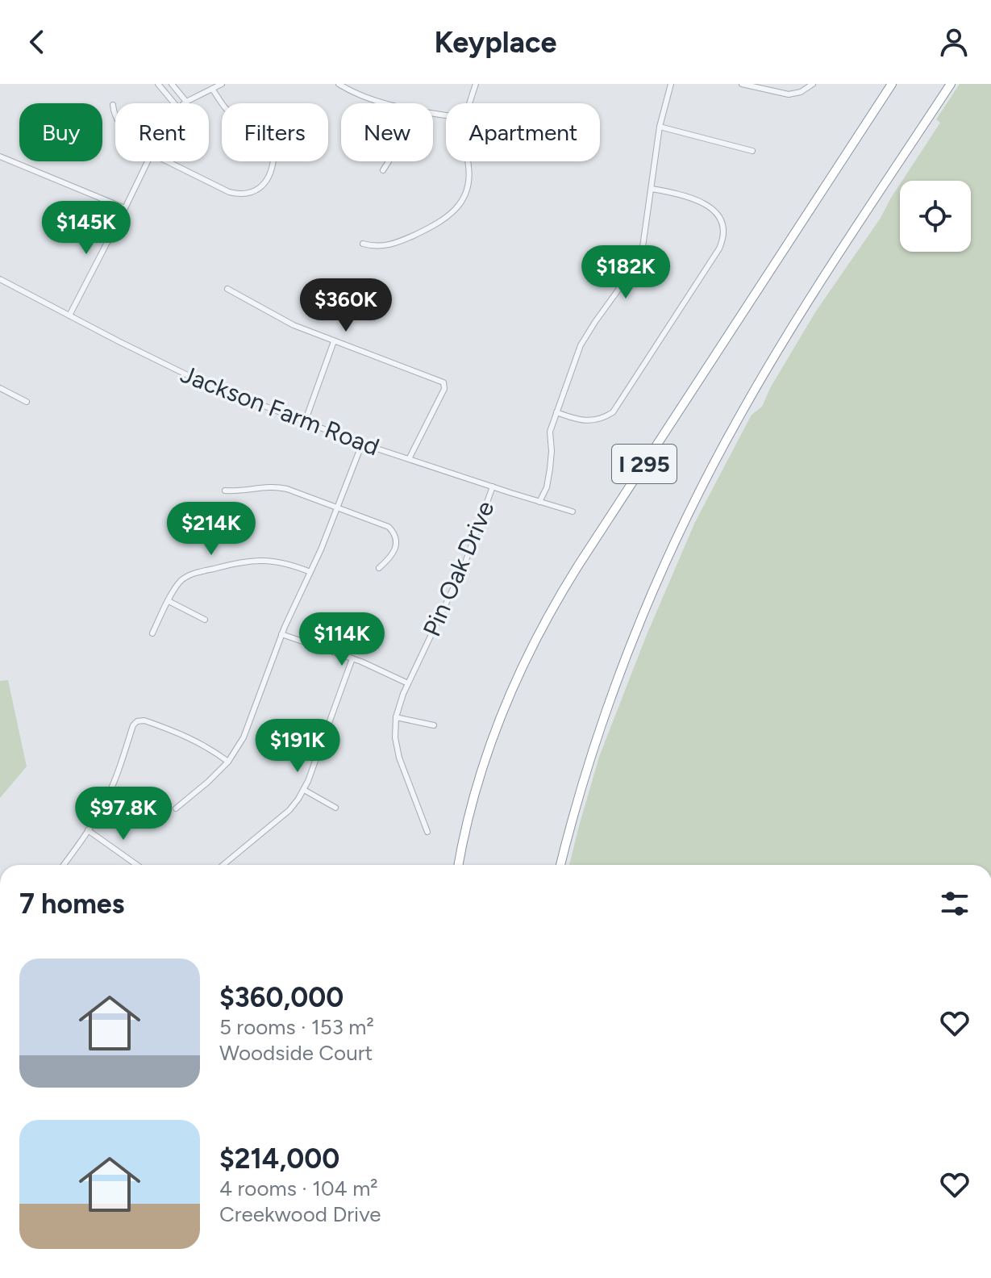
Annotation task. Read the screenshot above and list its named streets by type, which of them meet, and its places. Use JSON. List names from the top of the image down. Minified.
{"streets":{"highway":["I 295"],"street":["Jackson Farm Road","Pin Oak Drive"]},"crossings":[["Jackson Farm Road","Pin Oak Drive"]],"page":{"header":"Keyplace","chip":["Buy","Rent","Filters","New","Apartment"],"price":["$145K","$182K","$360K","$214K","$114K","$191K","$97.8K"],"heading":"7 homes","list":[{"name":"$360,000","note":"5 rooms · 153 m² · Woodside Court"},{"name":"$214,000","note":"4 rooms · 104 m² · Creekwood Drive"}]}}
